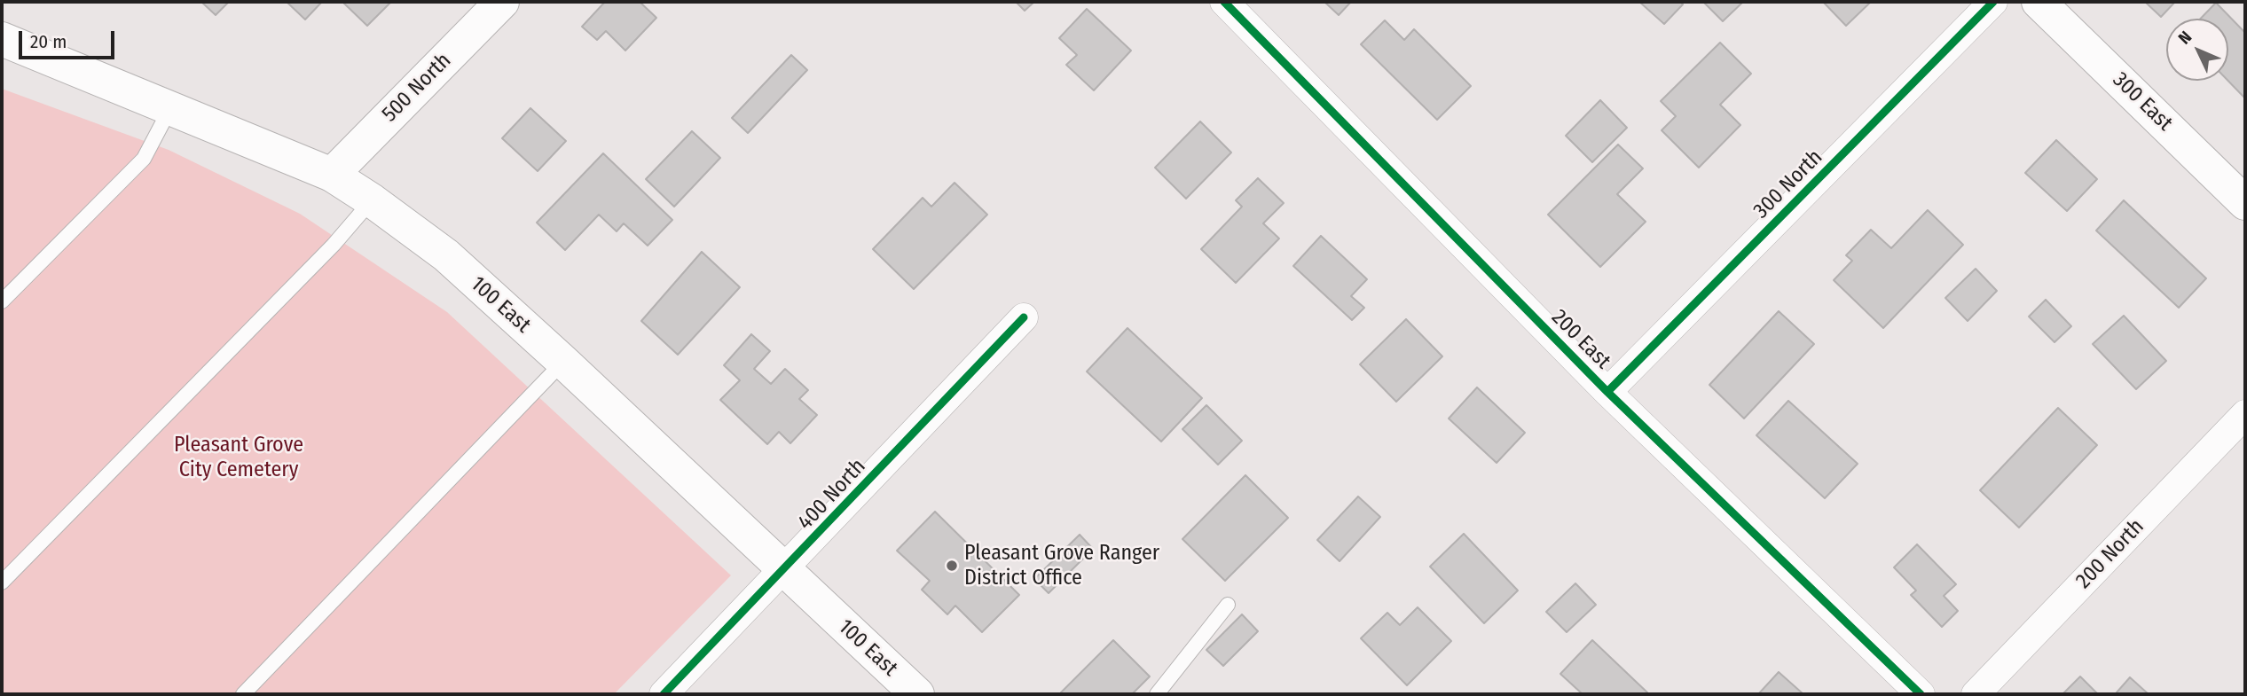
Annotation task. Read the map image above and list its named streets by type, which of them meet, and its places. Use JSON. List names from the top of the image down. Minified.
{"streets":{"main road":["500 North","300 East","100 East"],"street":["300 North","200 East","400 North","200 North"]},"crossings":[["500 North","100 East"],["300 North","200 East"],["100 East","400 North"]],"parks":["Pleasant Grove City Cemetery"],"places":["Pleasant Grove Ranger District Office"],"scale_bar":"20 m","north":"top left"}
